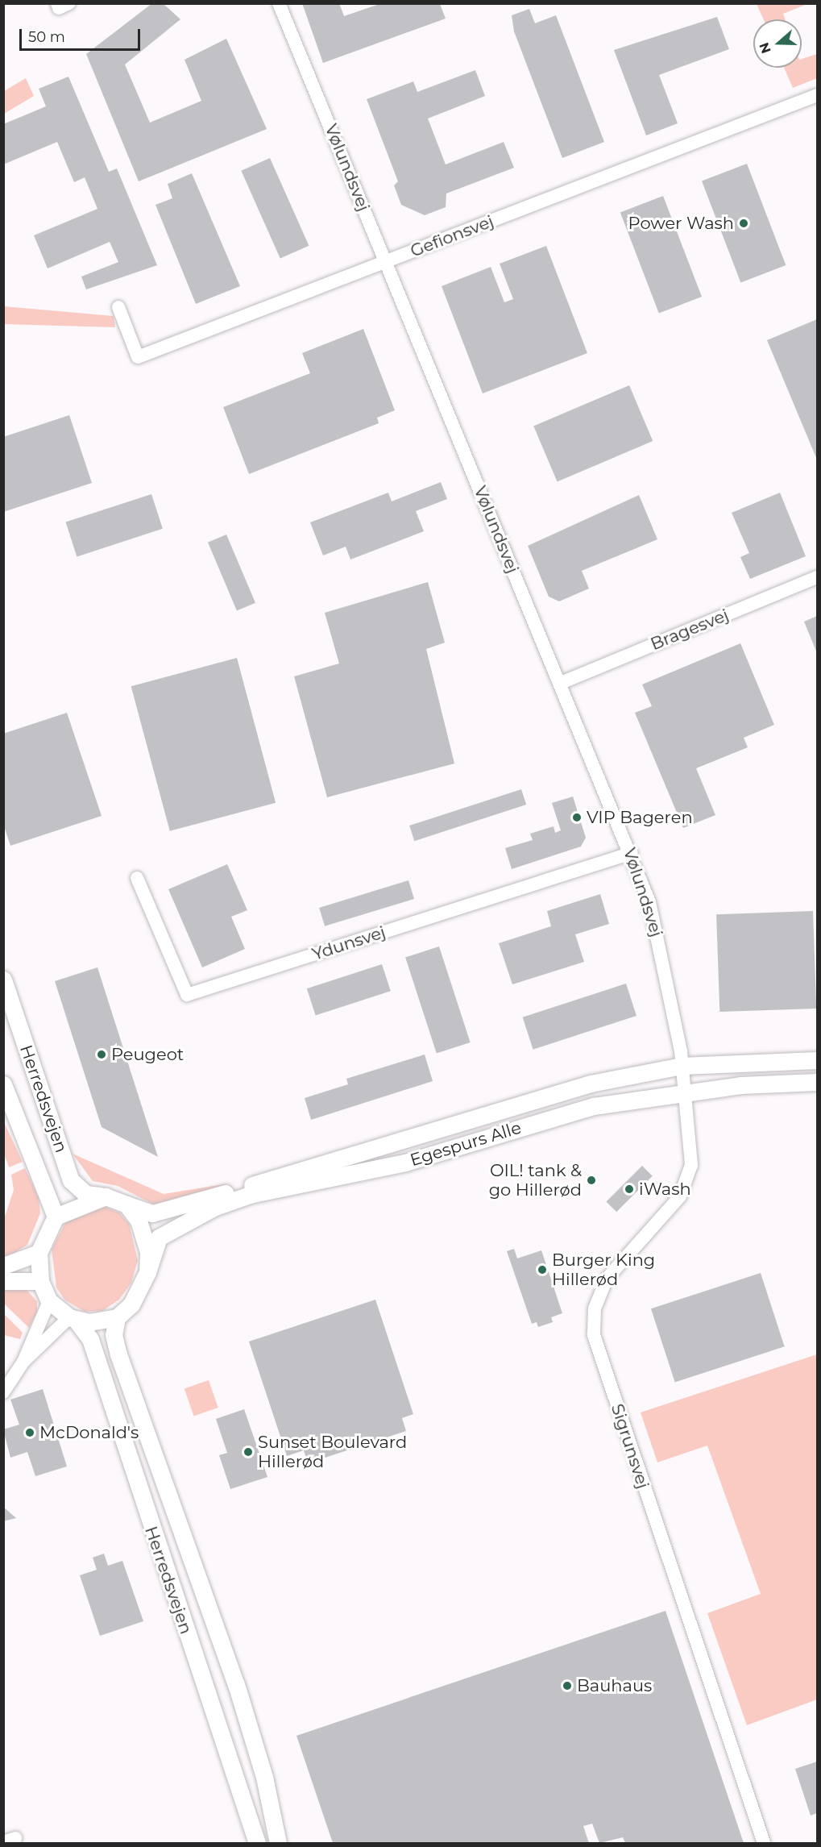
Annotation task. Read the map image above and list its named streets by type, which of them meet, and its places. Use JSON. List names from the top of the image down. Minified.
{"streets":{"street":["Vølundsvej","Gefionsvej","Bragesvej","Ydunsvej","Herredsvejen","Egespurs Alle","Sigrunsvej"]},"crossings":[["Vølundsvej","Gefionsvej"],["Vølundsvej","Bragesvej"],["Vølundsvej","Ydunsvej"],["Vølundsvej","Egespurs Alle"],["Vølundsvej","Sigrunsvej"],["Herredsvejen","Egespurs Alle"],["Egespurs Alle","Sigrunsvej"]],"places":["Power Wash","VIP Bageren","Peugeot","OIL! tank & go Hillerød","iWash","Burger King Hillerød","McDonald's","Sunset Boulevard Hillerød","Bauhaus"],"scale_bar":"50 m","north":"left"}
